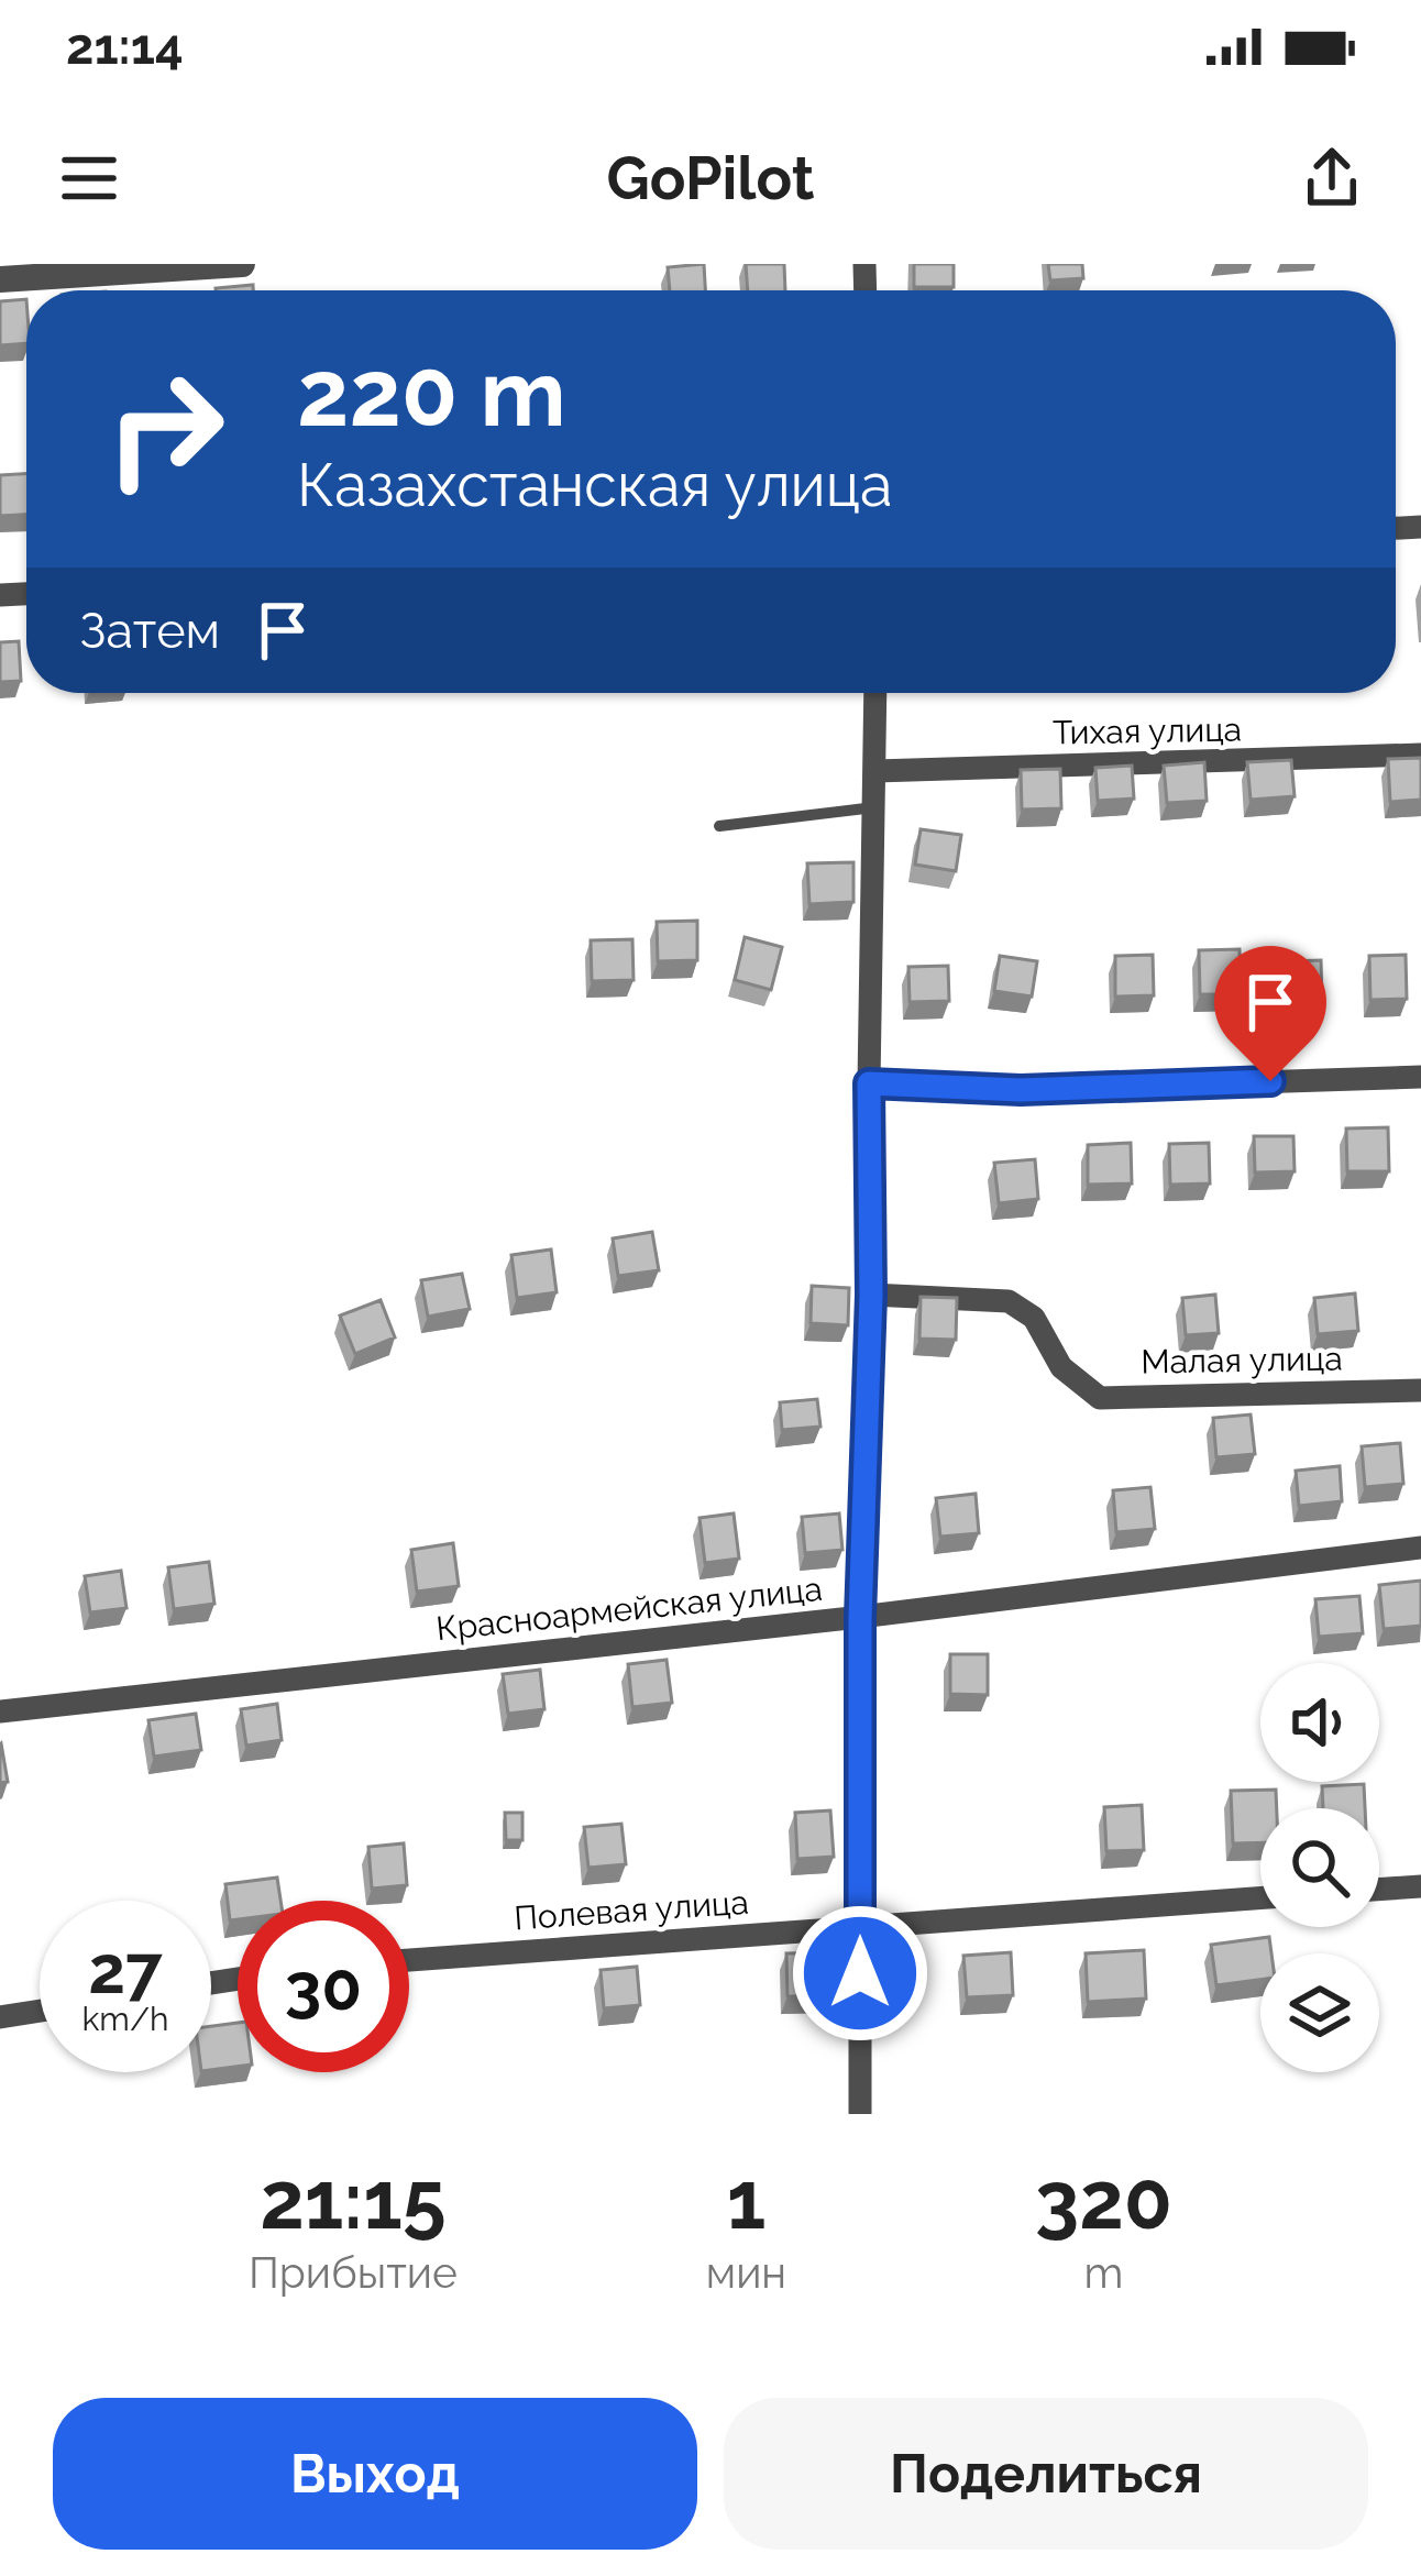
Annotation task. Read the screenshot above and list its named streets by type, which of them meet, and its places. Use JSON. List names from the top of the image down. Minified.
{"streets":{"street":["Тихая улица","Малая улица","Красноармейская улица","Полевая улица"]},"page":{"status":"21:14","header":"GoPilot","turn":["220 m","Казахстанская улица"],"then":"Затем","speed":"27 km/h","limit":"30","eta":["21:15","Прибытие","1","мин","320","m"],"buttons":["Выход","Поделиться"]}}
